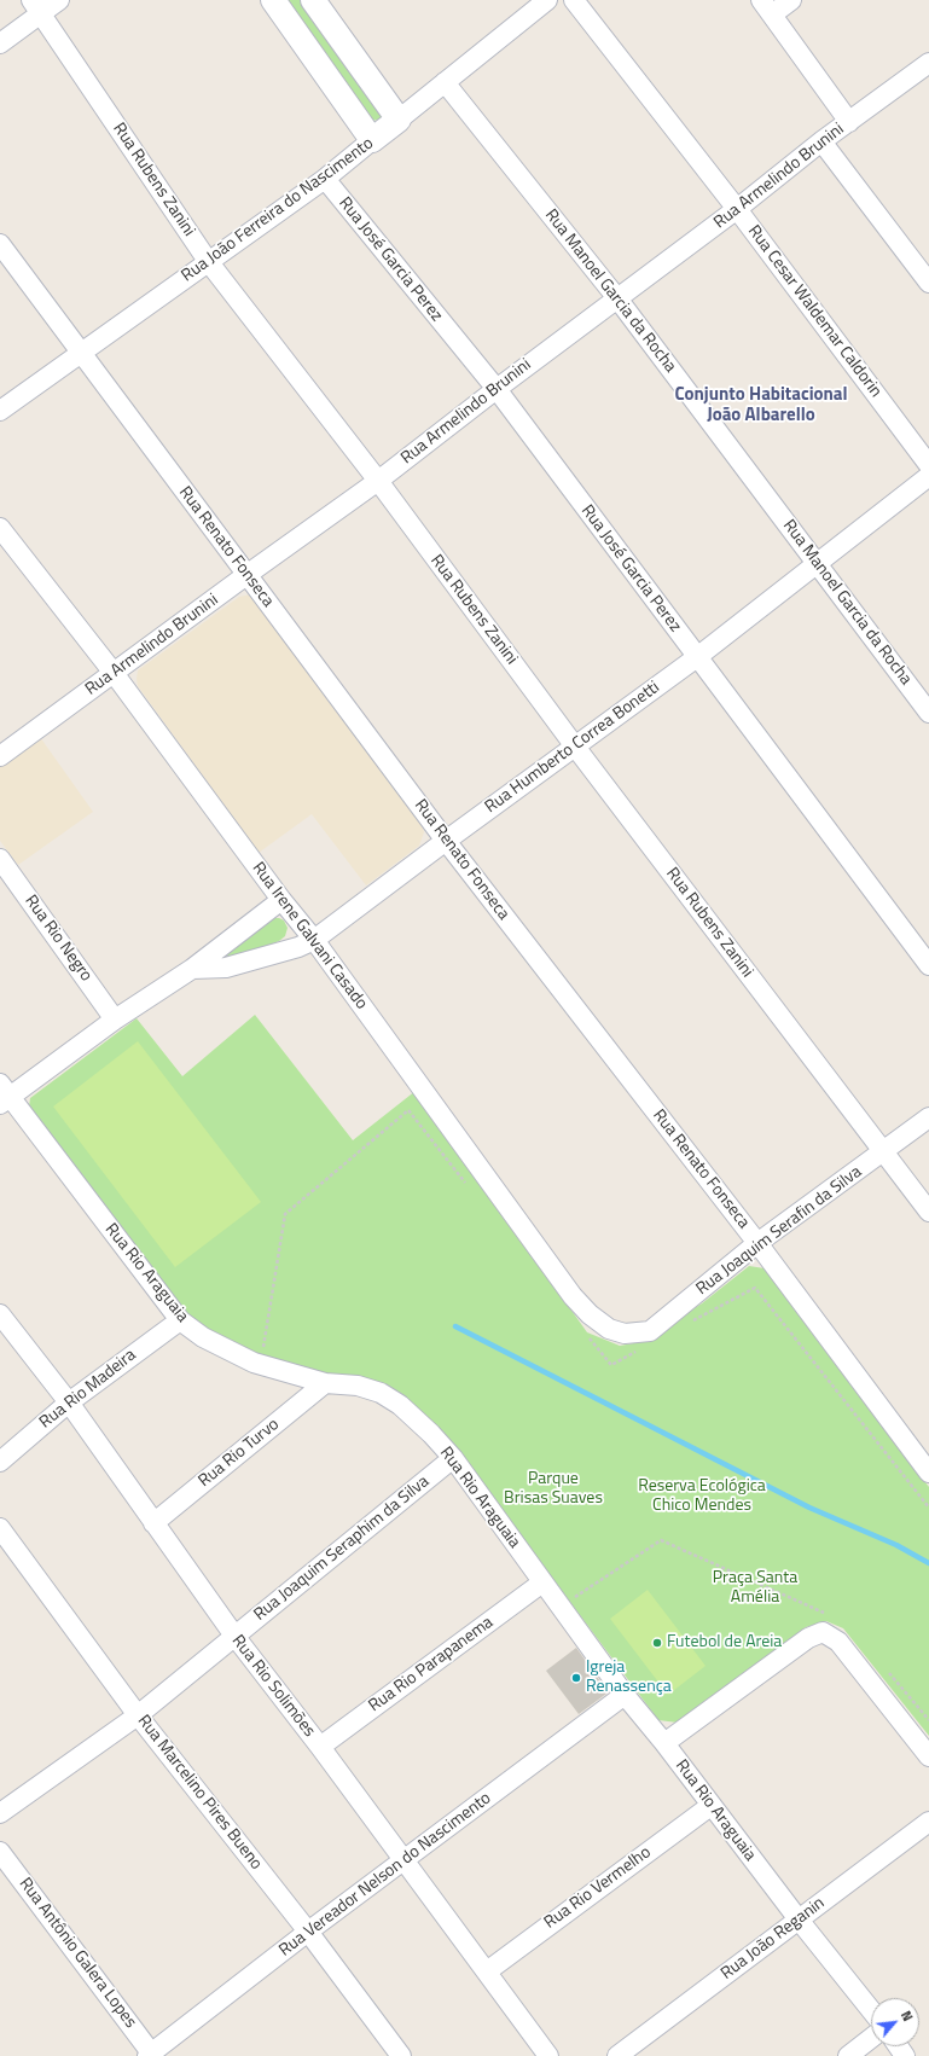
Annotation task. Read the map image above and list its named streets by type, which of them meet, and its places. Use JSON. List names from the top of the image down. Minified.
{"streets":{"street":["Rua Armelindo Brunini","Rua Rubens Zanini","Rua João Ferreira do Nascimento","Rua José Garcia Perez","Rua Manoel Garcia da Rocha","Rua Cesar Waldemar Caldorin","Rua Renato Fonseca","Rua Humberto Correa Bonetti","Rua Irene Galvani Casado","Rua Rio Negro","Rua Joaquim Serafin da Silva","Rua Rio Araguaia","Rua Rio Madeira","Rua Rio Turvo","Rua Joaquim Seraphim da Silva","Rua Rio Parapanema","Rua Rio Solimões","Rua Marcelino Pires Bueno","Rua Vereador Nelson do Nascimento","Rua Rio Vermelho","Rua João Reganin","Rua Antônio Galera Lopes"]},"crossings":[["Rua Armelindo Brunini","Rua Rubens Zanini"],["Rua Armelindo Brunini","Rua José Garcia Perez"],["Rua Armelindo Brunini","Rua Manoel Garcia da Rocha"],["Rua Armelindo Brunini","Rua Cesar Waldemar Caldorin"],["Rua Armelindo Brunini","Rua Renato Fonseca"],["Rua Armelindo Brunini","Rua Irene Galvani Casado"],["Rua Rubens Zanini","Rua João Ferreira do Nascimento"],["Rua Rubens Zanini","Rua Humberto Correa Bonetti"],["Rua Rubens Zanini","Rua Joaquim Serafin da Silva"],["Rua João Ferreira do Nascimento","Rua José Garcia Perez"],["Rua João Ferreira do Nascimento","Rua Manoel Garcia da Rocha"],["Rua João Ferreira do Nascimento","Rua Renato Fonseca"],["Rua José Garcia Perez","Rua Humberto Correa Bonetti"],["Rua Manoel Garcia da Rocha","Rua Humberto Correa Bonetti"],["Rua Renato Fonseca","Rua Humberto Correa Bonetti"],["Rua Renato Fonseca","Rua Joaquim Serafin da Silva"],["Rua Humberto Correa Bonetti","Rua Irene Galvani Casado"],["Rua Irene Galvani Casado","Rua Joaquim Serafin da Silva"],["Rua Rio Araguaia","Rua Rio Madeira"],["Rua Rio Araguaia","Rua Rio Turvo"],["Rua Rio Araguaia","Rua Joaquim Seraphim da Silva"],["Rua Rio Araguaia","Rua Rio Parapanema"],["Rua Rio Araguaia","Rua Vereador Nelson do Nascimento"],["Rua Rio Araguaia","Rua Rio Vermelho"],["Rua Rio Araguaia","Rua João Reganin"],["Rua Rio Madeira","Rua Rio Solimões"],["Rua Rio Turvo","Rua Rio Solimões"],["Rua Joaquim Seraphim da Silva","Rua Rio Solimões"],["Rua Joaquim Seraphim da Silva","Rua Marcelino Pires Bueno"],["Rua Rio Parapanema","Rua Rio Solimões"],["Rua Rio Solimões","Rua Vereador Nelson do Nascimento"],["Rua Rio Solimões","Rua Rio Vermelho"],["Rua Marcelino Pires Bueno","Rua Vereador Nelson do Nascimento"],["Rua Vereador Nelson do Nascimento","Rua Antônio Galera Lopes"]],"districts":["Conjunto Habitacional João Albarello"],"parks":["Parque Brisas Suaves","Reserva Ecológica Chico Mendes","Praça Santa Amélia"],"places":["Futebol de Areia","Igreja Renassença"],"north":"top right"}
